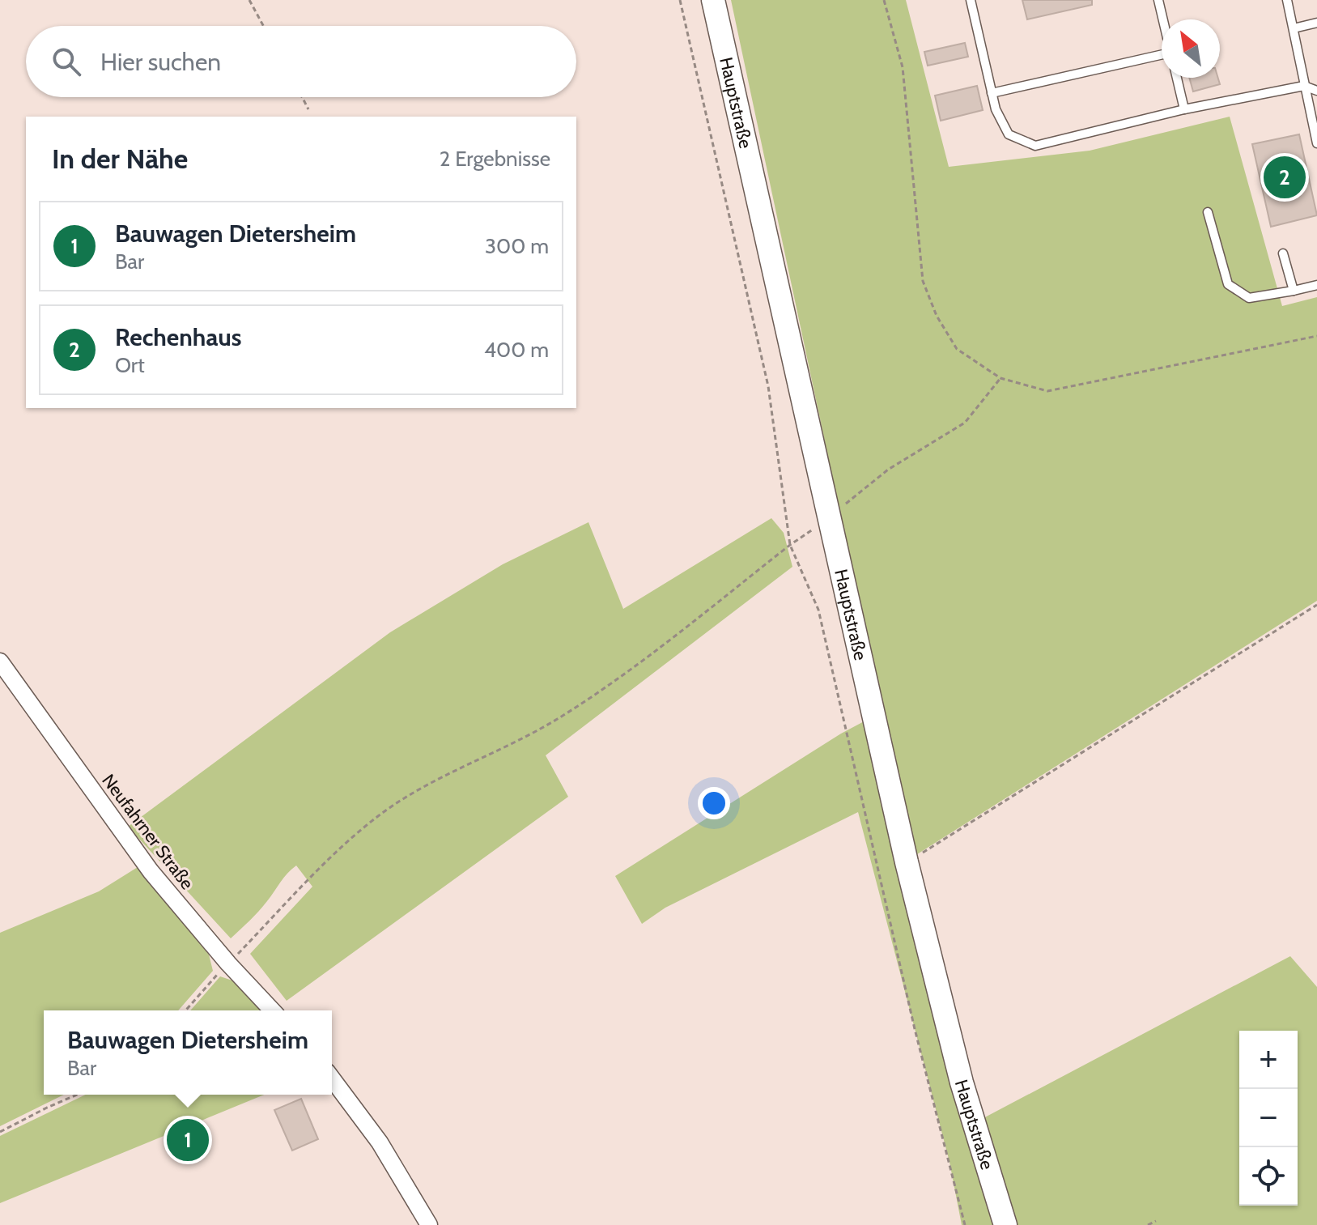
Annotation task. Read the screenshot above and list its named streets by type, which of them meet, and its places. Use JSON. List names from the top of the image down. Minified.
{"streets":{"main road":["Hauptstraße"],"street":["Neufahrner Straße"]},"north":"top left","page":{"search":"Hier suchen","heading":["In der Nähe","2 Ergebnisse"],"pins":["2","1"],"list":[{"mark":"1","name":"Bauwagen Dietersheim","note":"Bar","value":"300 m"},{"mark":"2","name":"Rechenhaus","note":"Ort","value":"400 m"}],"popup":["Bauwagen Dietersheim","Bar"],"map_buttons":["+","−"]}}
